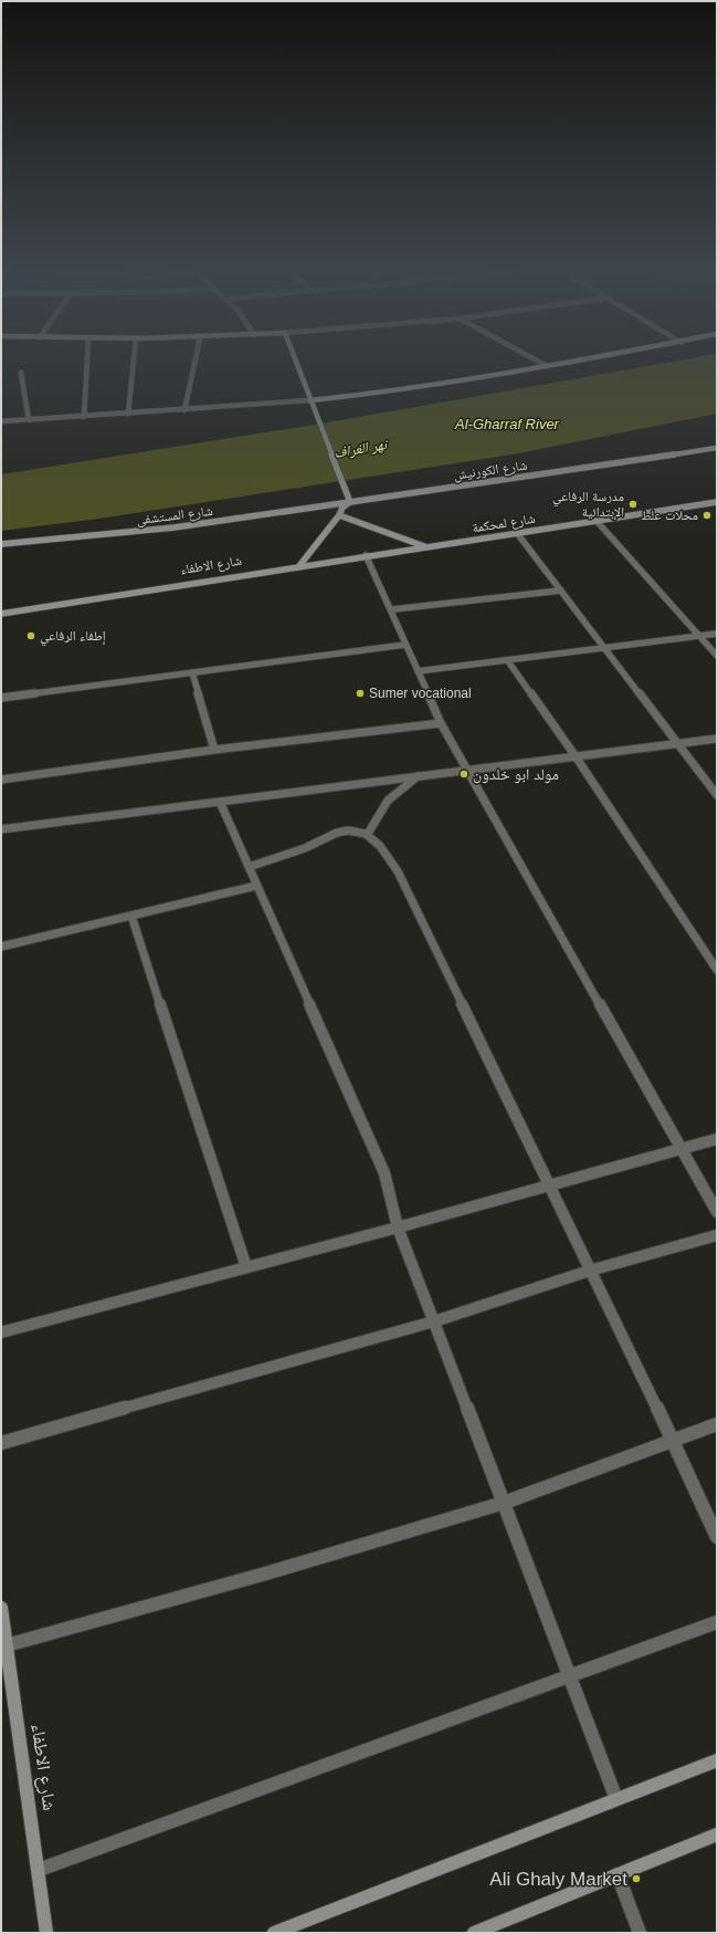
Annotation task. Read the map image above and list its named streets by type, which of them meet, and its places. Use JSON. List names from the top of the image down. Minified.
{"streets":{"street":["شارع الكورنيش","شارع المستشفى","شارع لمحكمة","شارع الاطفاء"]},"crossings":[["شارع الكورنيش","شارع المستشفى"],["شارع لمحكمة","شارع الاطفاء"]],"water":["Al-Gharraf River","نهر الغراف"],"places":["مدرسة الرفاعي الإبتدائية","محلات علط","إطفاء الرفاعي","Sumer vocational","مولد ابو خلدون","Ali Ghaly Market"]}
